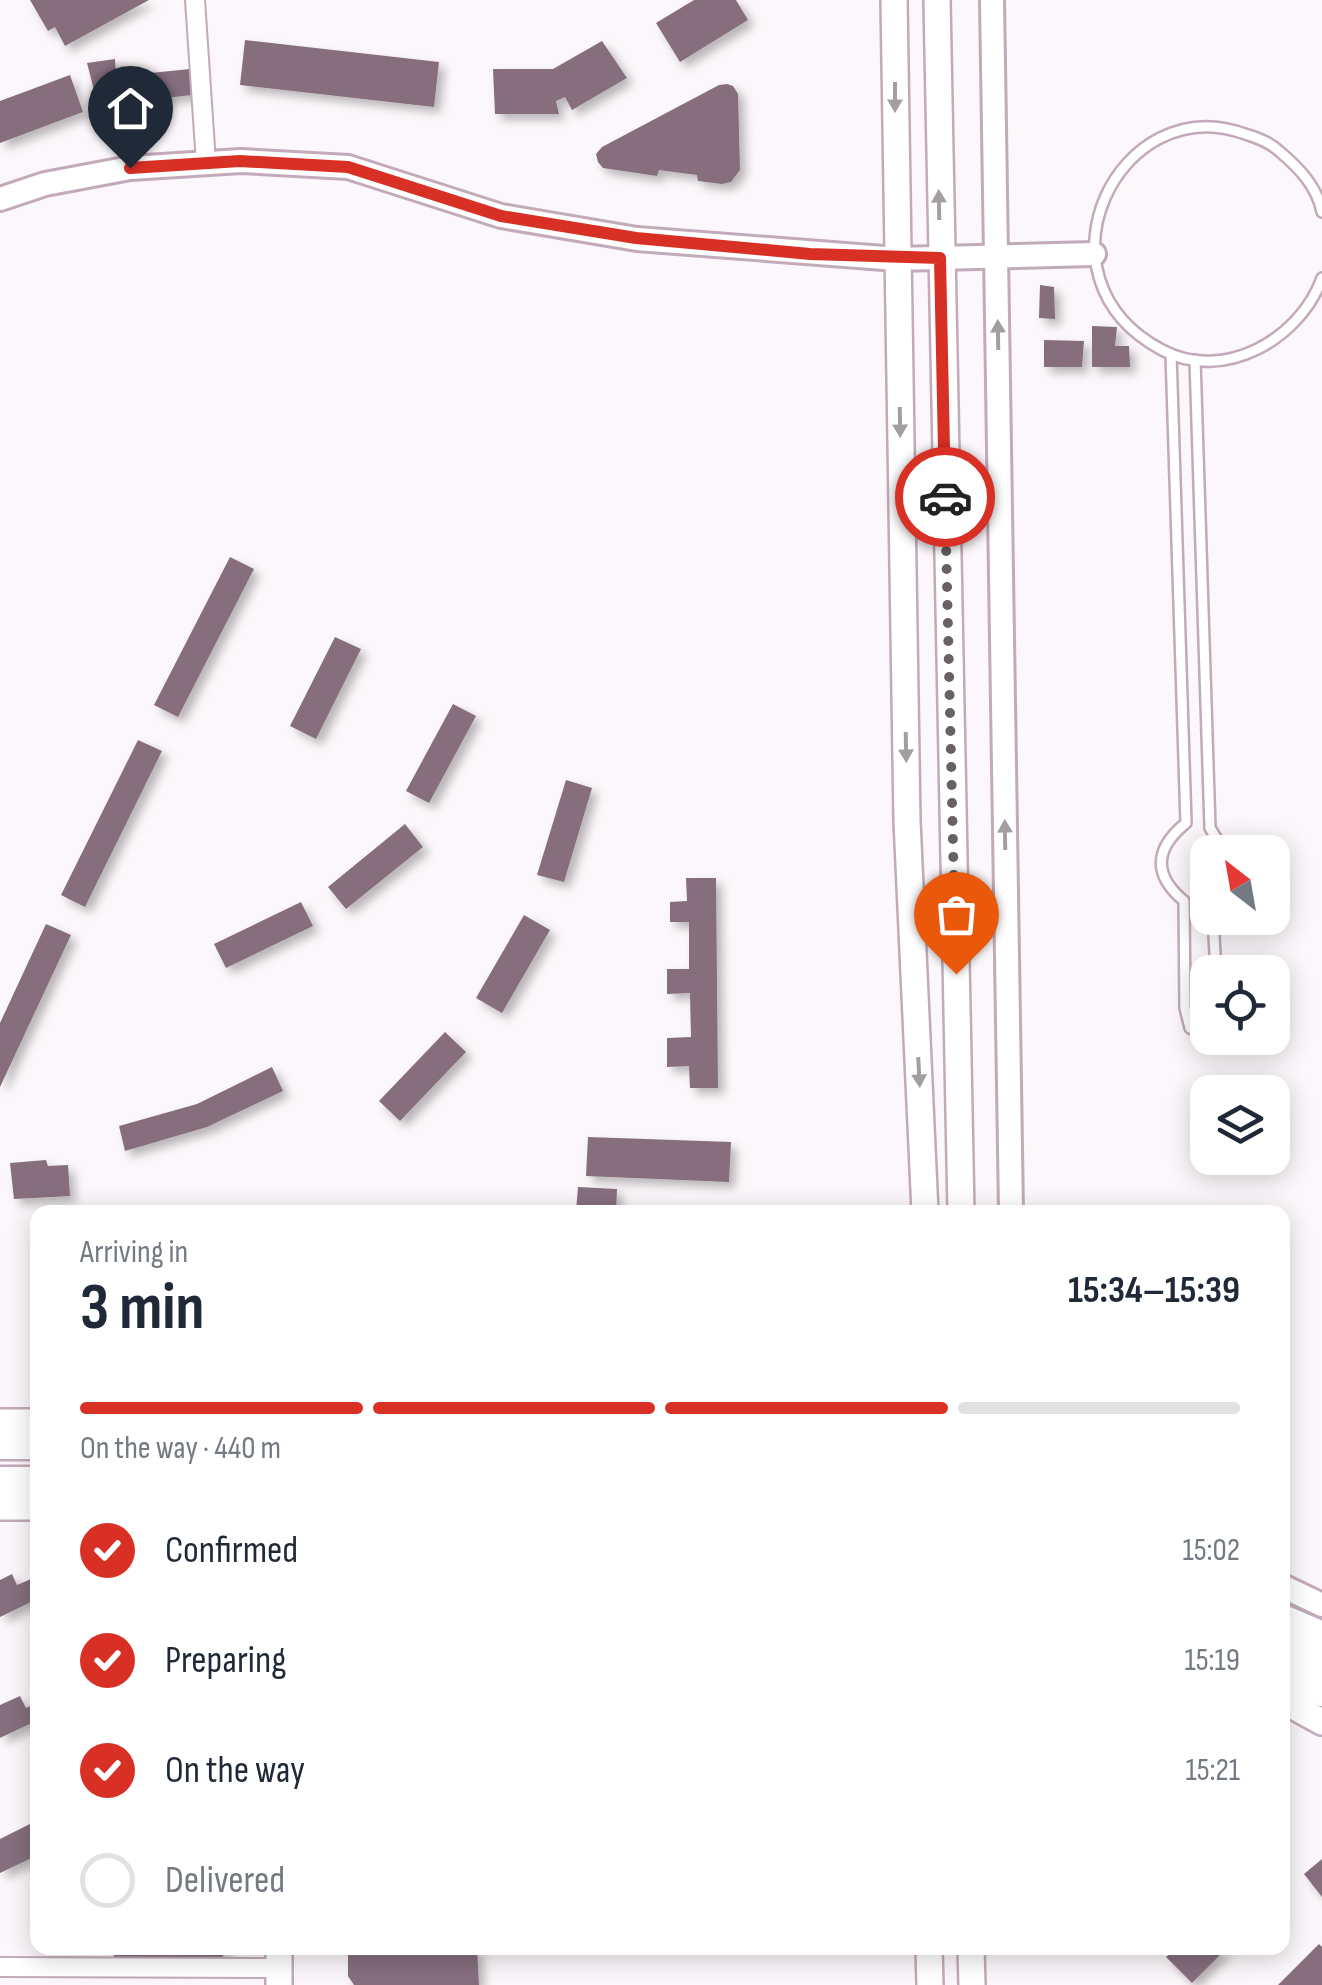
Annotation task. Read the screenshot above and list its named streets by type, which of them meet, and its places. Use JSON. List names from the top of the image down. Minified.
{"north":"top left","page":{"heading":["3 min","Arriving in","15:34–15:39"],"bar":"On the way · 440 m","list":[["Confirmed","15:02"],["Preparing","15:19"],["On the way","15:21"],"Delivered"]}}
